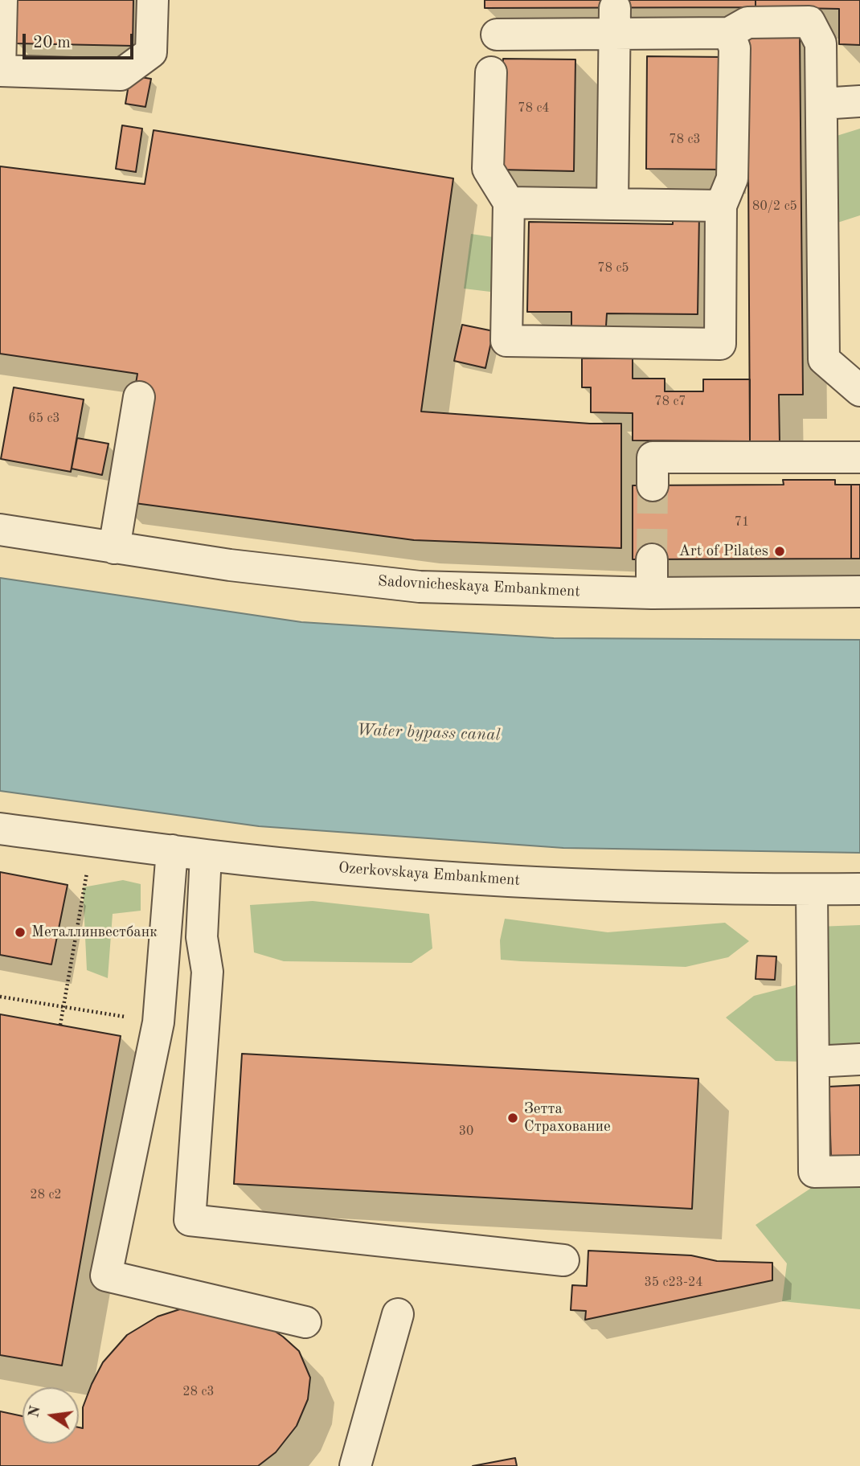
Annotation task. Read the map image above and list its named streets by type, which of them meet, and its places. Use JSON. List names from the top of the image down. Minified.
{"streets":{"street":["Sadovnicheskaya Embankment","Ozerkovskaya Embankment"]},"water":["Water bypass canal"],"places":["Art of Pilates","Металлинвестбанк","Зетта Страхование"],"house_numbers":["78 с4","78 с3","80/2 с5","78 с5","78 с7","65 с3","71","30","28 с2","35 с23-24","28 с3"],"scale_bar":"20 m","north":"left"}
